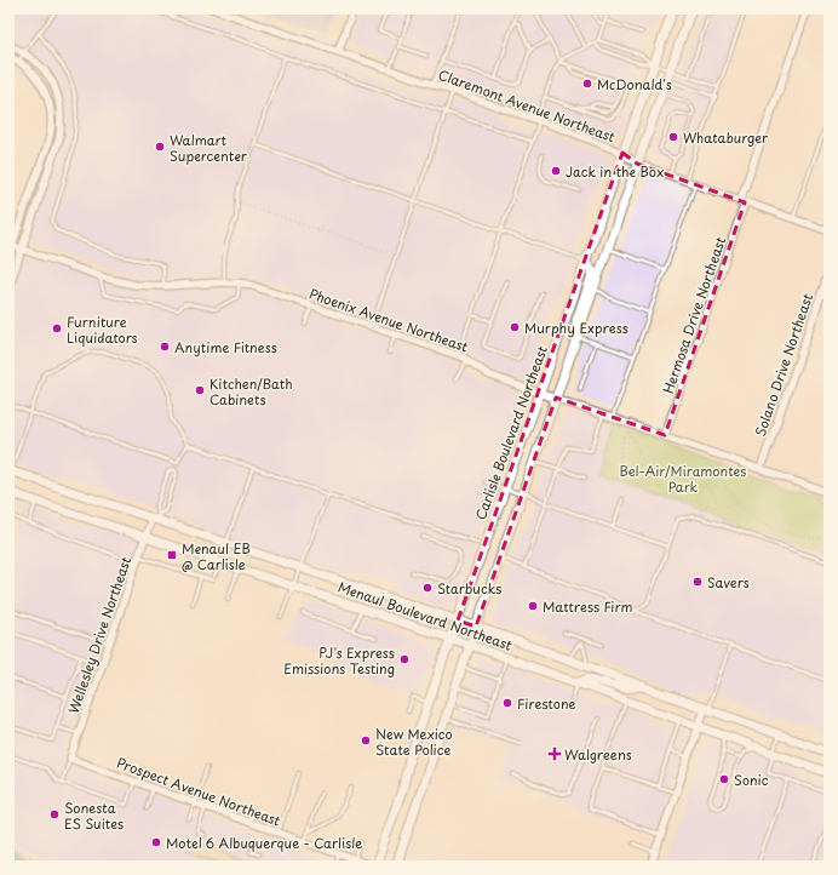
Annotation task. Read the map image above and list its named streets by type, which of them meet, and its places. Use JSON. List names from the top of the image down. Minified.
{"streets":{"main road":["Carlisle Boulevard Northeast","Menaul Boulevard Northeast"],"street":["Claremont Avenue Northeast","Hermosa Drive Northeast","Phoenix Avenue Northeast","Solano Drive Northeast","Wellesley Drive Northeast","Prospect Avenue Northeast"]},"crossings":[["Claremont Avenue Northeast","Hermosa Drive Northeast"],["Claremont Avenue Northeast","Carlisle Boulevard Northeast"],["Hermosa Drive Northeast","Phoenix Avenue Northeast"],["Phoenix Avenue Northeast","Solano Drive Northeast"],["Phoenix Avenue Northeast","Carlisle Boulevard Northeast"],["Carlisle Boulevard Northeast","Menaul Boulevard Northeast"],["Carlisle Boulevard Northeast","Prospect Avenue Northeast"],["Menaul Boulevard Northeast","Wellesley Drive Northeast"],["Wellesley Drive Northeast","Prospect Avenue Northeast"]],"parks":["Bel-Air/Miramontes Park"],"places":{"other":["McDonald's","Whataburger","Walmart Supercenter","Jack in the Box","Murphy Express","Furniture Liquidators","Anytime Fitness","Kitchen/Bath Cabinets","Savers","Starbucks","Mattress Firm","PJ's Express Emissions Testing","Firestone","New Mexico State Police","Sonic","Sonesta ES Suites","Motel 6 Albuquerque - Carlisle"],"transit":["Menaul EB @ Carlisle"],"health":["Walgreens"]}}
